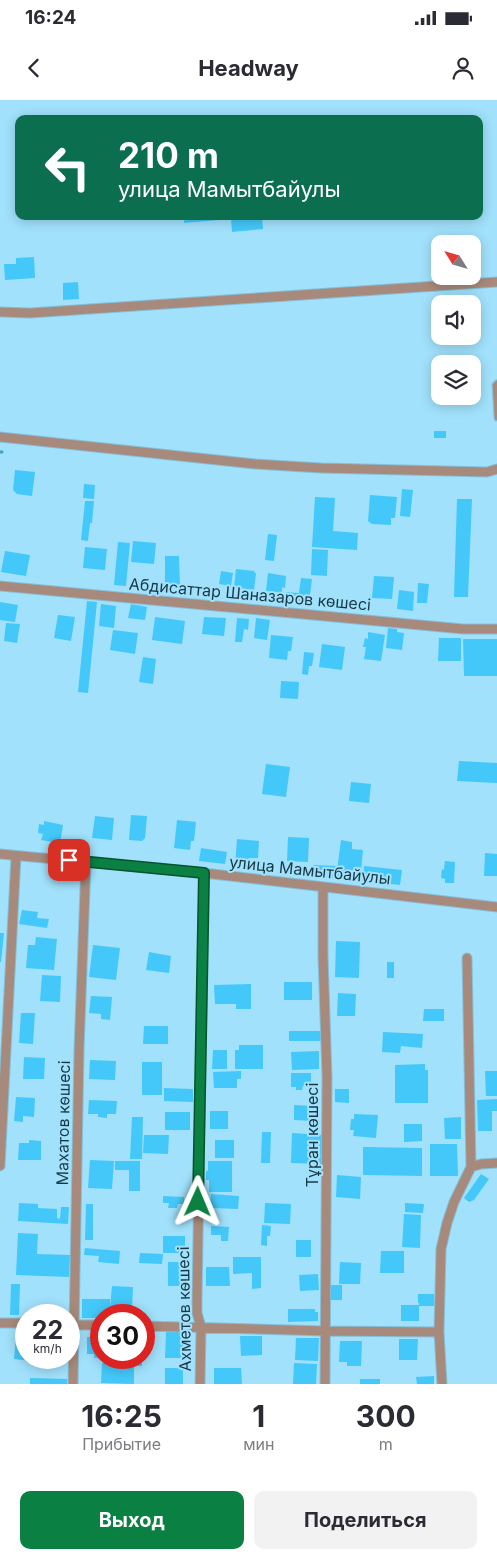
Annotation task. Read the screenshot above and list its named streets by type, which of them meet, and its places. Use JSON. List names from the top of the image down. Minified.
{"streets":{"street":["Абдисаттар Шаназаров көшесі","улица Мамытбайулы","Махатов көшесі","Тұран көшесі","Ахметов көшесі"]},"crossings":[["улица Мамытбайулы","Махатов көшесі"],["улица Мамытбайулы","Тұран көшесі"],["улица Мамытбайулы","Ахметов көшесі"]],"north":"top left","page":{"status":"16:24","header":"Headway","turn":["210 m","улица Мамытбайулы"],"speed":"22 km/h","limit":"30","eta":["16:25","Прибытие","1","мин","300","m"],"buttons":["Выход","Поделиться"]}}
